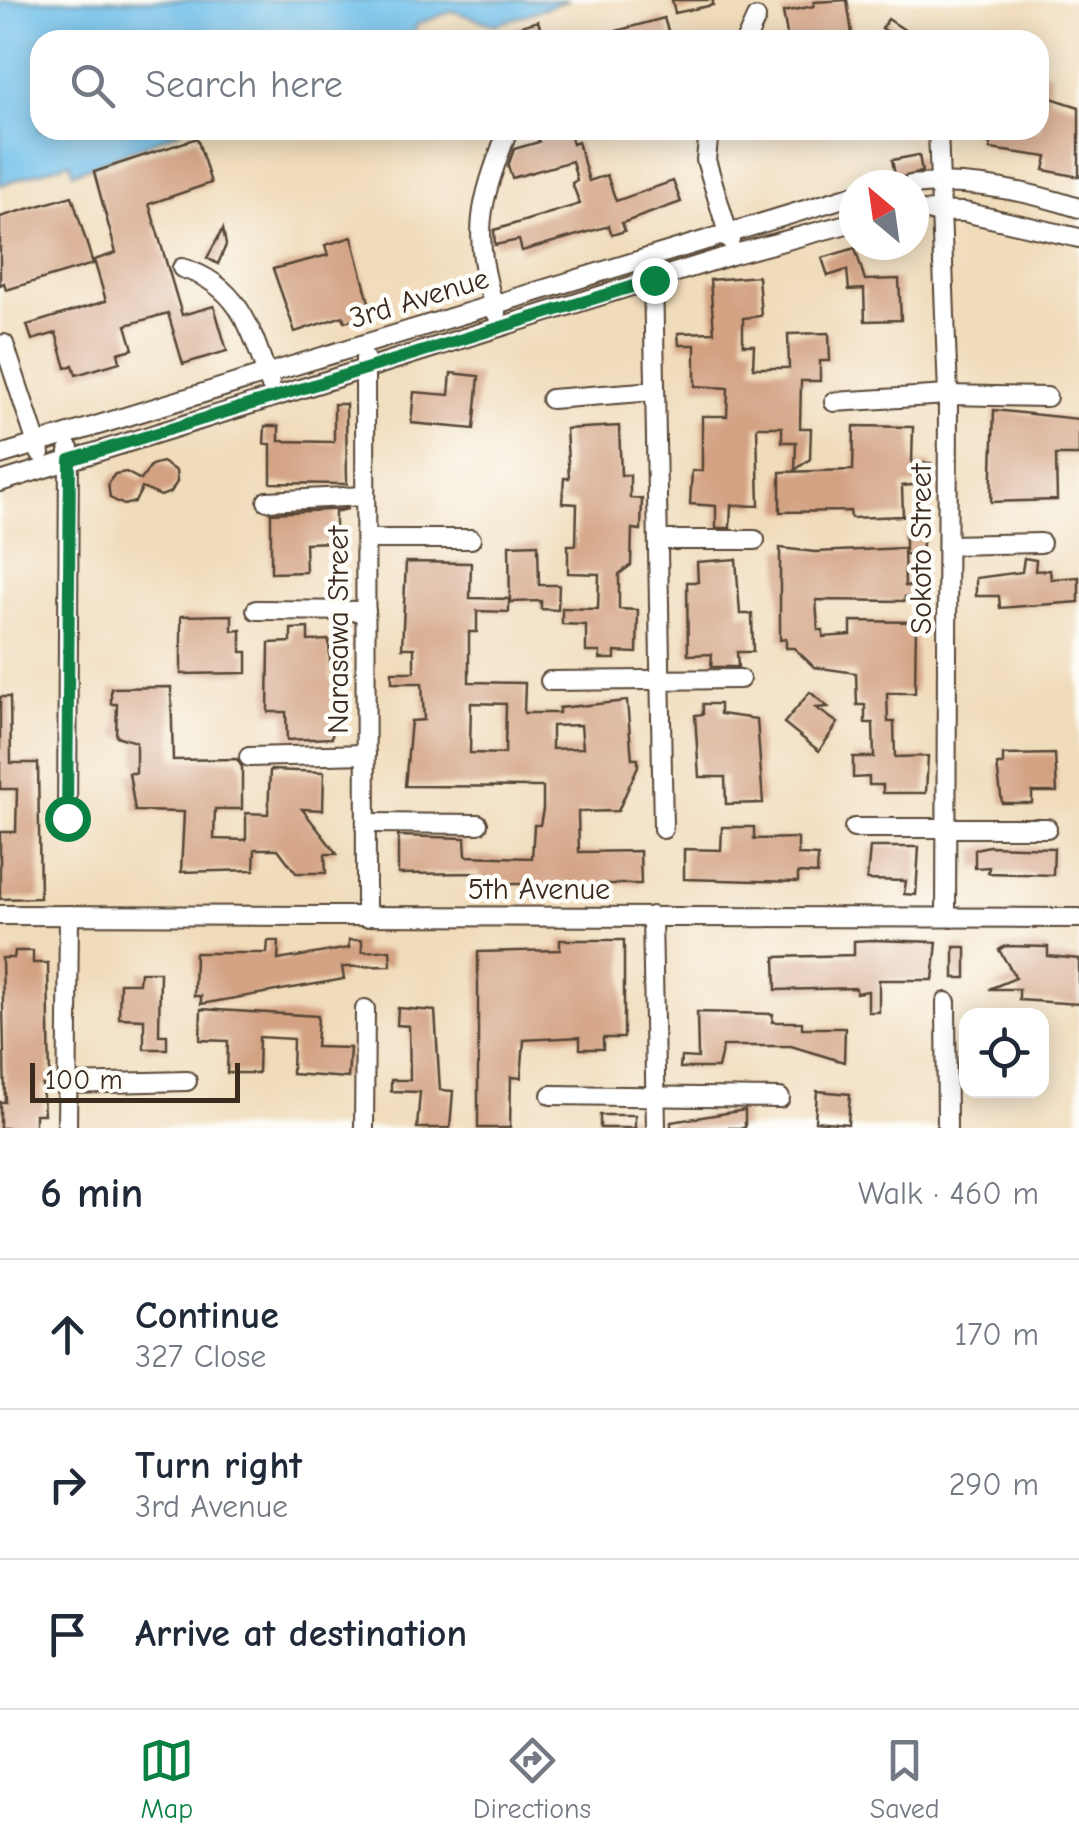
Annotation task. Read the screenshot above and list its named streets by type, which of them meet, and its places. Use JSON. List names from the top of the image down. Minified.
{"streets":{"street":["3rd Avenue","Sokoto Street","Narasawa Street","5th Avenue"]},"crossings":[["3rd Avenue","Narasawa Street"],["Sokoto Street","5th Avenue"],["Narasawa Street","5th Avenue"]],"scale_bar":"100 m","north":"top left","page":{"search":"Search here","scale":"100 m","heading":["6 min","Walk · 460 m"],"list":[["Continue","327 Close","170 m"],["Turn right","3rd Avenue","290 m"],"Arrive at destination"],"nav":["Map","Directions","Saved"]}}
